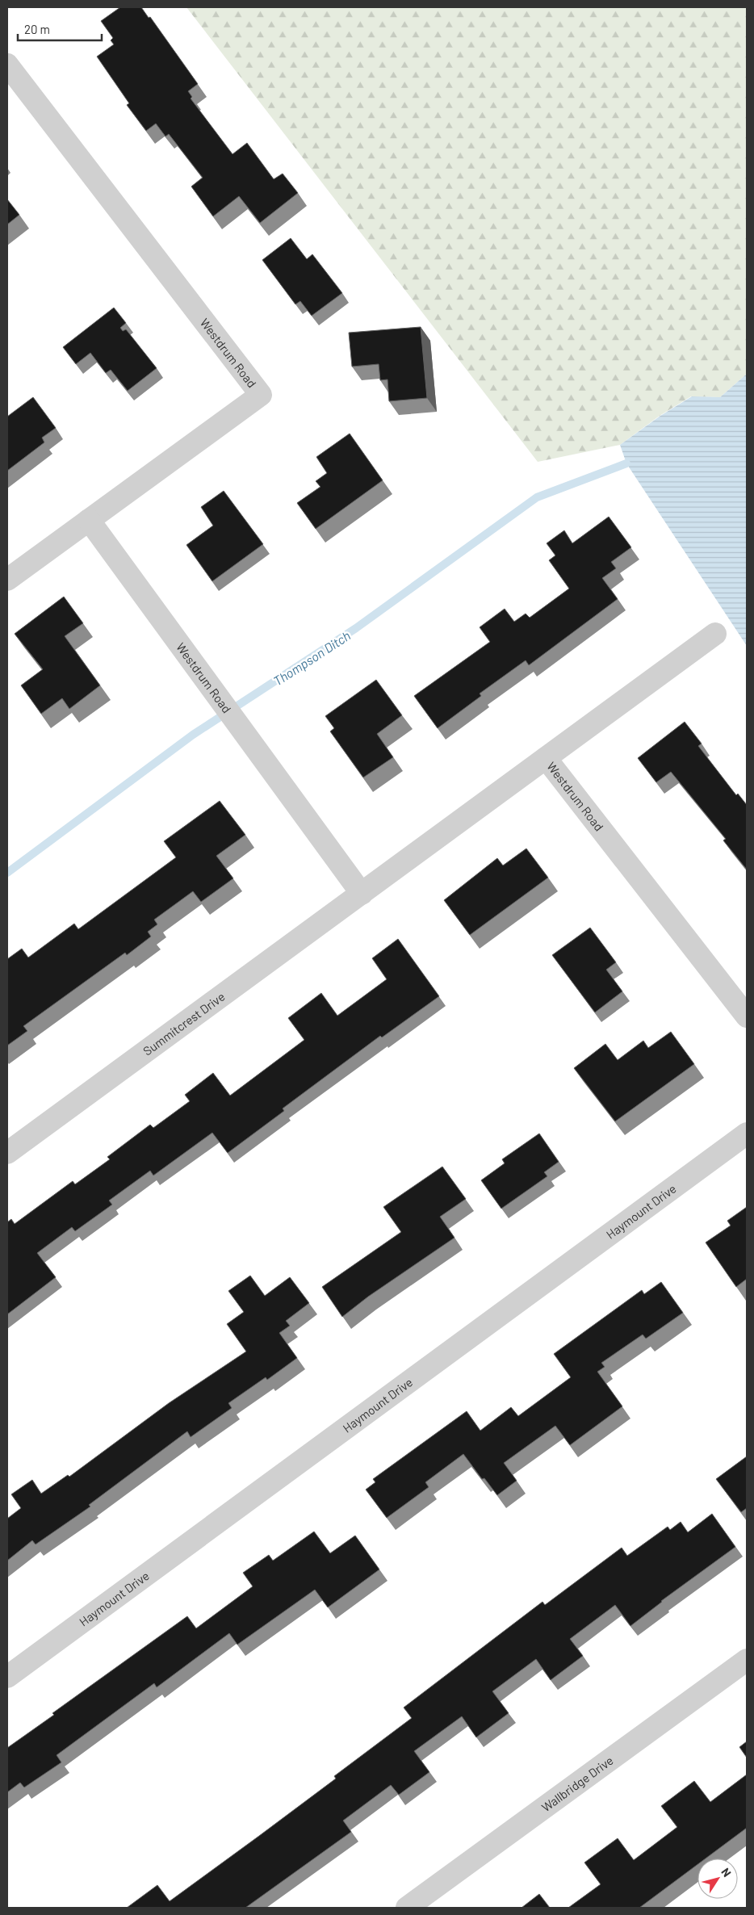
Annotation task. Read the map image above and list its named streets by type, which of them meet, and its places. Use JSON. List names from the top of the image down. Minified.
{"streets":{"street":["Westdrum Road","Summitcrest Drive","Haymount Drive","Wallbridge Drive"]},"crossings":[["Westdrum Road","Summitcrest Drive"]],"water":["Thompson Ditch"],"scale_bar":"20 m","north":"top right"}
